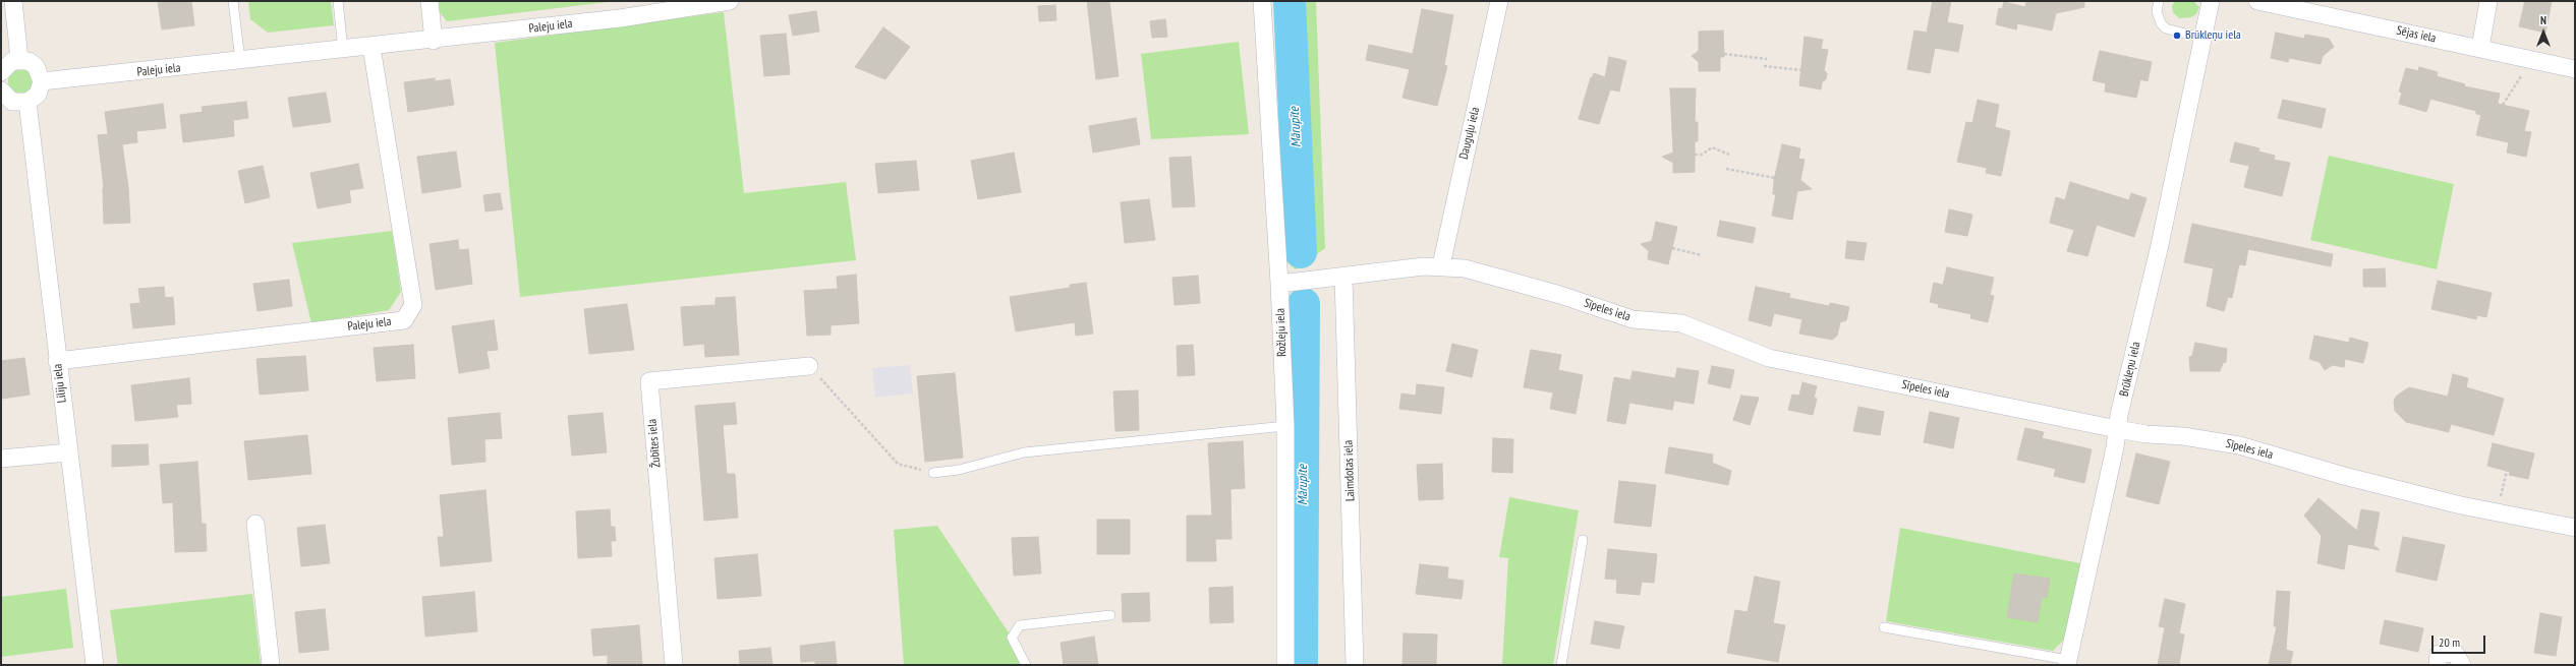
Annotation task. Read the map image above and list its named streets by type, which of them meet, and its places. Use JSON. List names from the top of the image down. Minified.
{"streets":{"street":["Paleju iela","Sējas iela","Dauguļu iela","Sīpeles iela","Rožleju iela","Brūkleņu iela","Liliju iela","Žubītes iela","Laimdotas iela"]},"crossings":[["Paleju iela","Liliju iela"],["Dauguļu iela","Sīpeles iela"],["Sīpeles iela","Rožleju iela"],["Sīpeles iela","Brūkleņu iela"],["Sīpeles iela","Laimdotas iela"]],"water":["Mārupīte"],"places":["Brūkleņu iela"],"scale_bar":"20 m","north":"top"}
